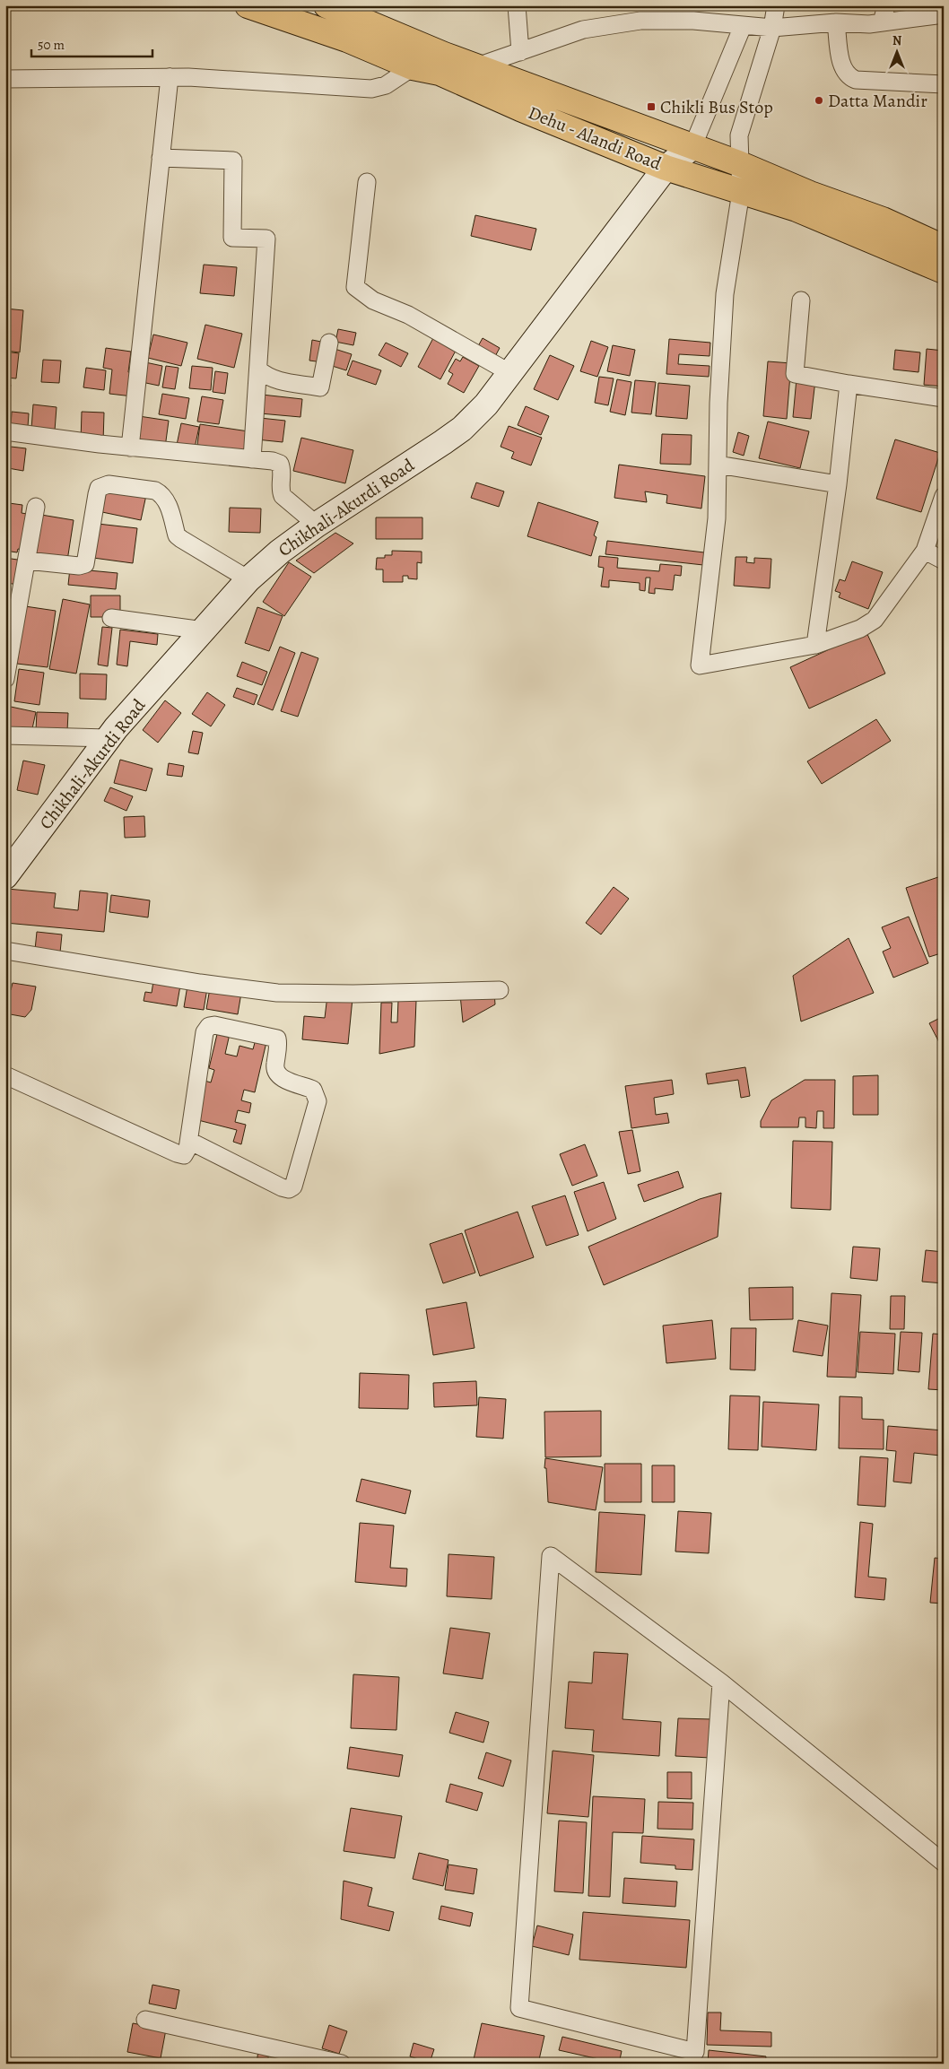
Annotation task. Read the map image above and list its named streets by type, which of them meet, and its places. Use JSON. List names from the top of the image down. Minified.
{"streets":{"main road":["Dehu - Alandi Road","Chikhali-Akurdi Road"]},"crossings":[["Dehu - Alandi Road","Chikhali-Akurdi Road"]],"places":{"other":["Datta Mandir"],"transit":["Chikli Bus Stop"]},"scale_bar":"50 m","north":"top"}
